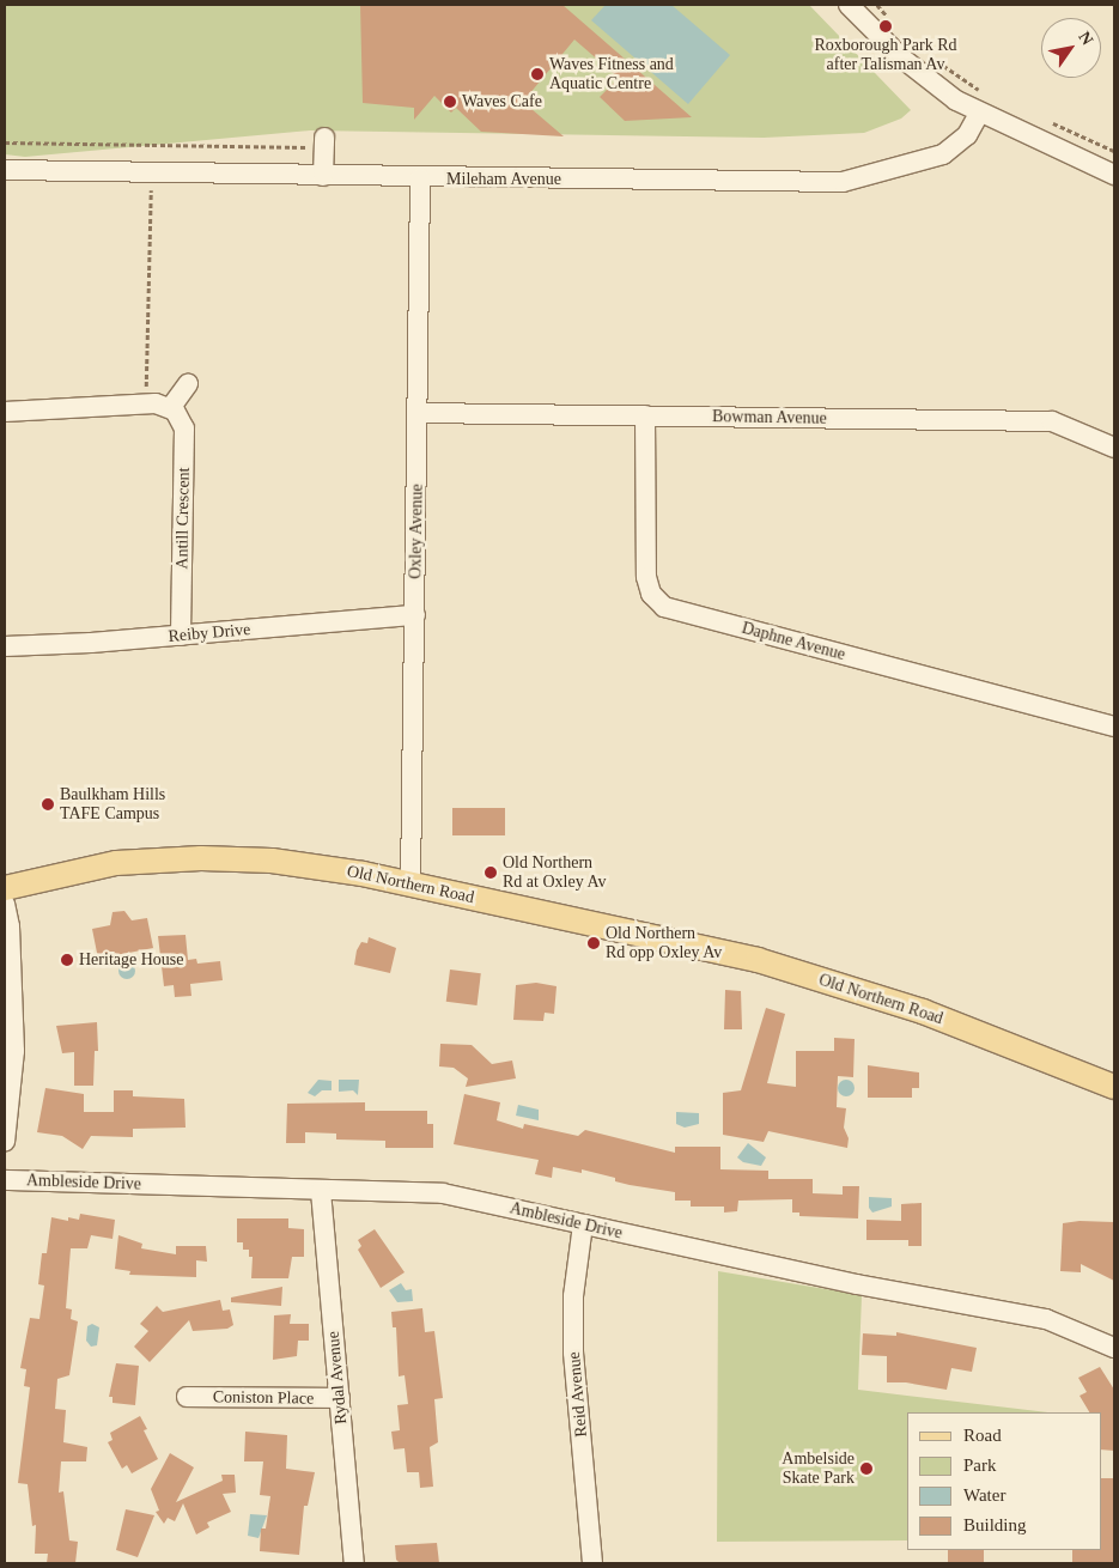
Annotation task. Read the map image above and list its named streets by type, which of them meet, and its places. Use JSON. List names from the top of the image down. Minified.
{"streets":{"main road":["Old Northern Road"],"street":["Mileham Avenue","Bowman Avenue","Antill Crescent","Oxley Avenue","Reiby Drive","Daphne Avenue","Ambleside Drive","Rydal Avenue","Reid Avenue","Coniston Place"]},"crossings":[["Mileham Avenue","Oxley Avenue"],["Bowman Avenue","Oxley Avenue"],["Bowman Avenue","Daphne Avenue"],["Antill Crescent","Reiby Drive"],["Oxley Avenue","Reiby Drive"],["Oxley Avenue","Old Northern Road"],["Ambleside Drive","Rydal Avenue"],["Ambleside Drive","Reid Avenue"],["Rydal Avenue","Coniston Place"]],"places":["Roxborough Park Rd after Talisman Av","Waves Fitness and Aquatic Centre","Waves Cafe","Baulkham Hills TAFE Campus","Old Northern Rd at Oxley Av","Old Northern Rd opp Oxley Av","Heritage House","Ambelside Skate Park"],"legend":["Road","Park","Water","Building"],"north":"top right"}
